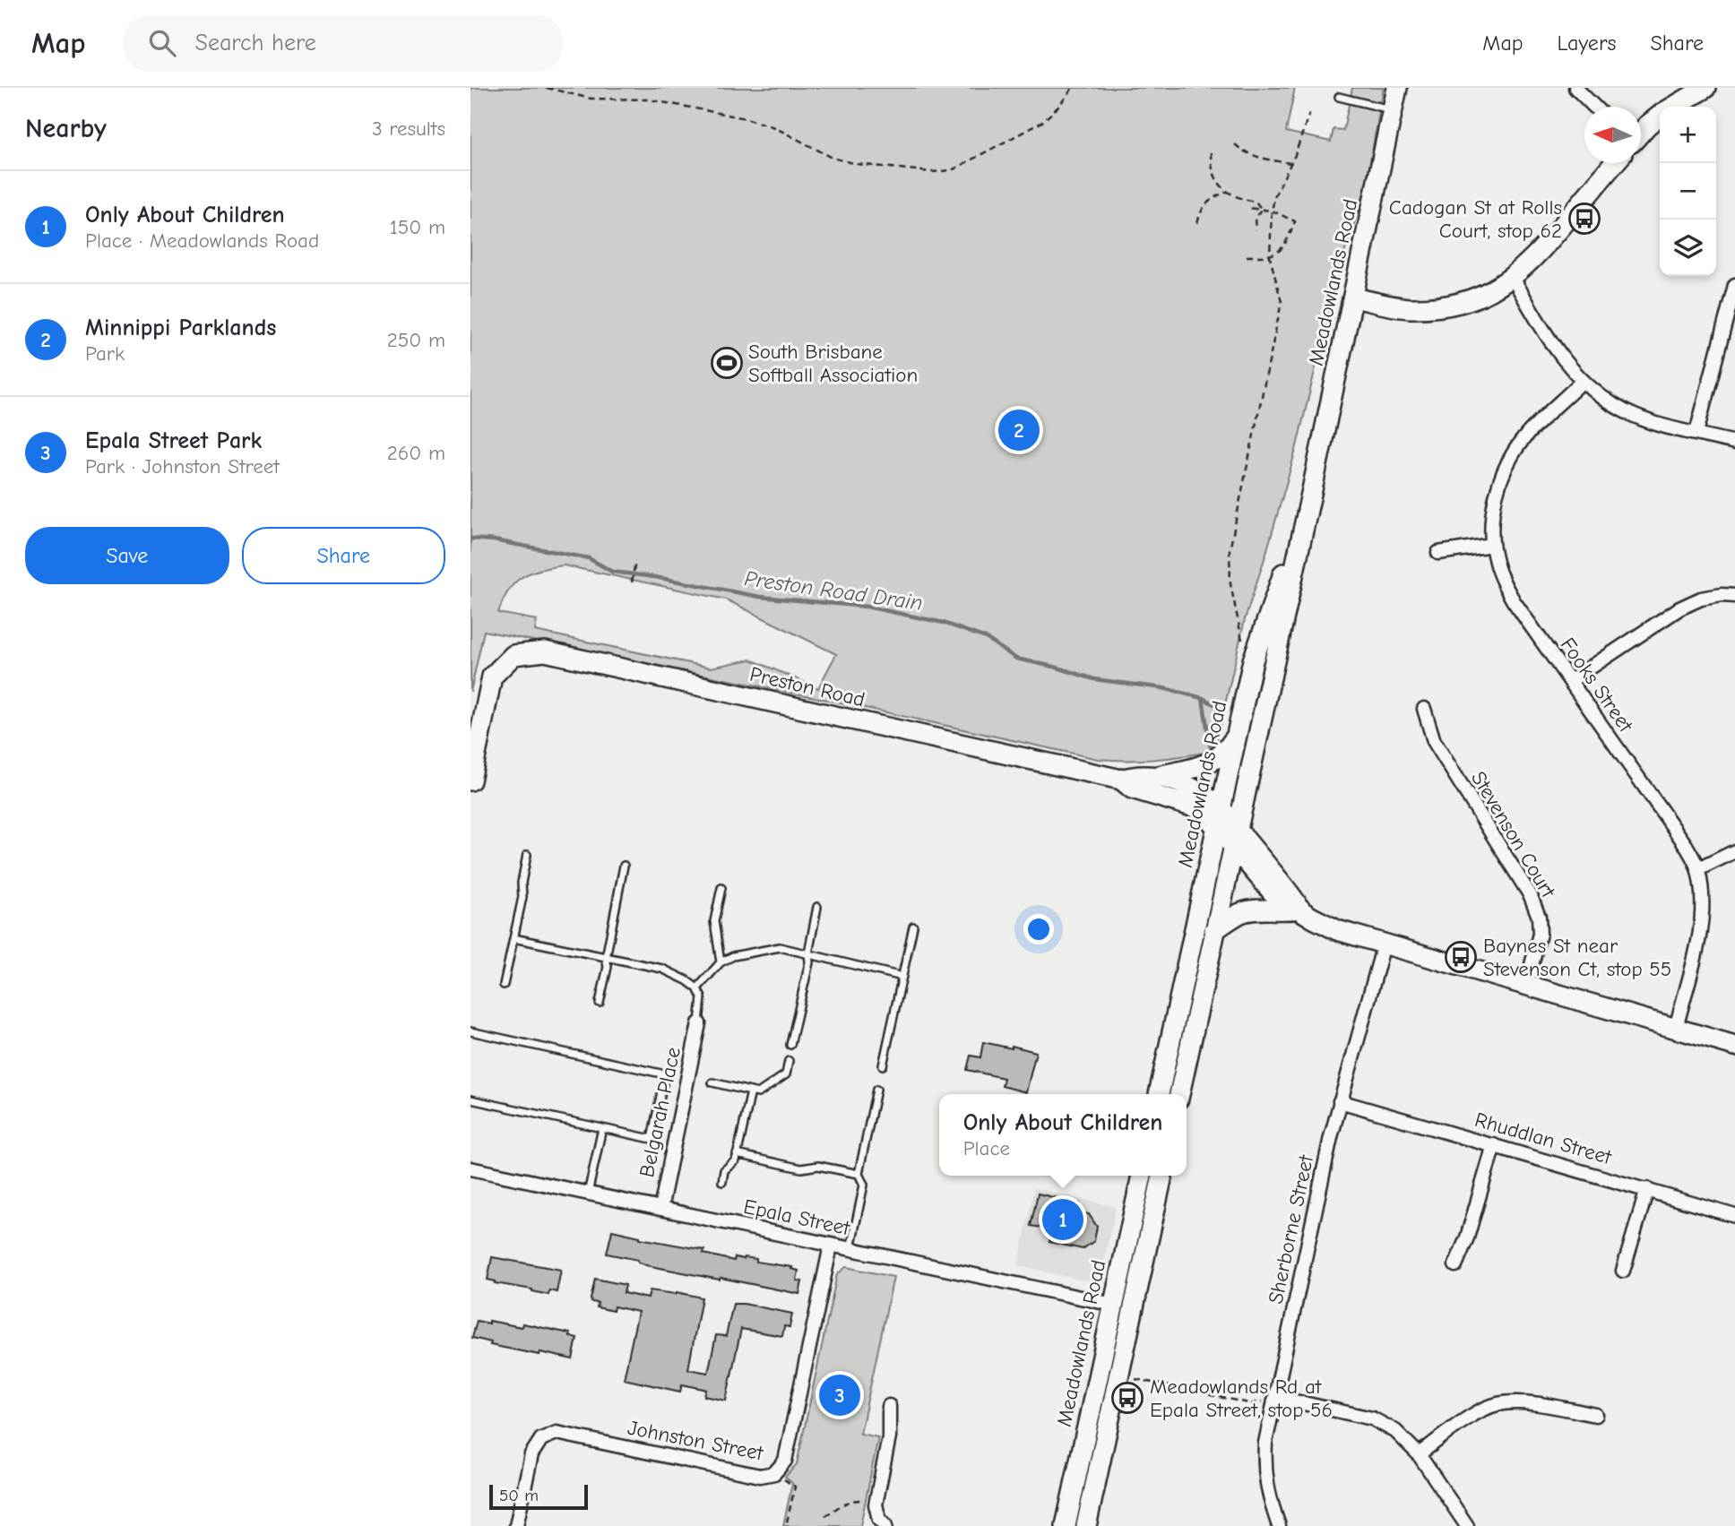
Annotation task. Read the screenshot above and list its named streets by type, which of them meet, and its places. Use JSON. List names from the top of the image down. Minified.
{"streets":{"main road":["Meadowlands Road","Preston Road"],"street":["Fooks Street","Stevenson Court","Belgarah Place","Rhuddlan Street","Epala Street","Sherborne Street","Johnston Street"]},"crossings":[["Meadowlands Road","Preston Road"],["Meadowlands Road","Epala Street"],["Belgarah Place","Epala Street"],["Rhuddlan Street","Sherborne Street"],["Epala Street","Johnston Street"]],"water":["Preston Road Drain"],"places":{"bus stop":["Cadogan St at Rolls Court, stop 62","Baynes St near Stevenson Ct, stop 55","Meadowlands Rd at Epala Street, stop 56"],"sports":["South Brisbane Softball Association"]},"scale_bar":"50 m","north":"left","page":{"header":"Map","search":"Search here","nav":["Map","Layers","Share"],"heading":["Nearby","3 results"],"map_buttons":["+","−"],"list":[{"mark":"1","name":"Only About Children","note":"Place · Meadowlands Road","value":"150 m"},{"mark":"2","name":"Minnippi Parklands","note":"Park","value":"250 m"},{"mark":"3","name":"Epala Street Park","note":"Park · Johnston Street","value":"260 m"}],"pins":["2","1","3"],"buttons":["Save","Share"],"popup":["Only About Children","Place"],"scale":"50 m"}}
